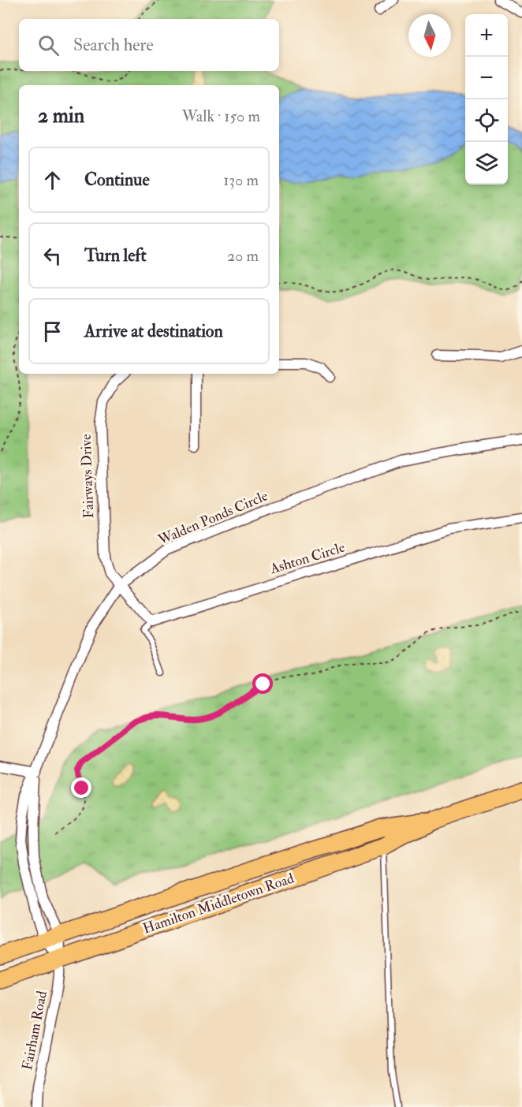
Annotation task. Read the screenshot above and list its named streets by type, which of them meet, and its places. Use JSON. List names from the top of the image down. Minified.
{"streets":{"highway":["Hamilton Middletown Road"],"street":["Fairways Drive","Walden Ponds Circle","Ashton Circle","Fairham Road"]},"crossings":[["Fairways Drive","Walden Ponds Circle"],["Walden Ponds Circle","Hamilton Middletown Road"],["Walden Ponds Circle","Fairham Road"],["Hamilton Middletown Road","Fairham Road"]],"north":"bottom","page":{"map_buttons":["+","−"],"search":"Search here","heading":["2 min","Walk · 150 m"],"list":[["Continue","130 m"],["Turn left","20 m"],"Arrive at destination"]}}
